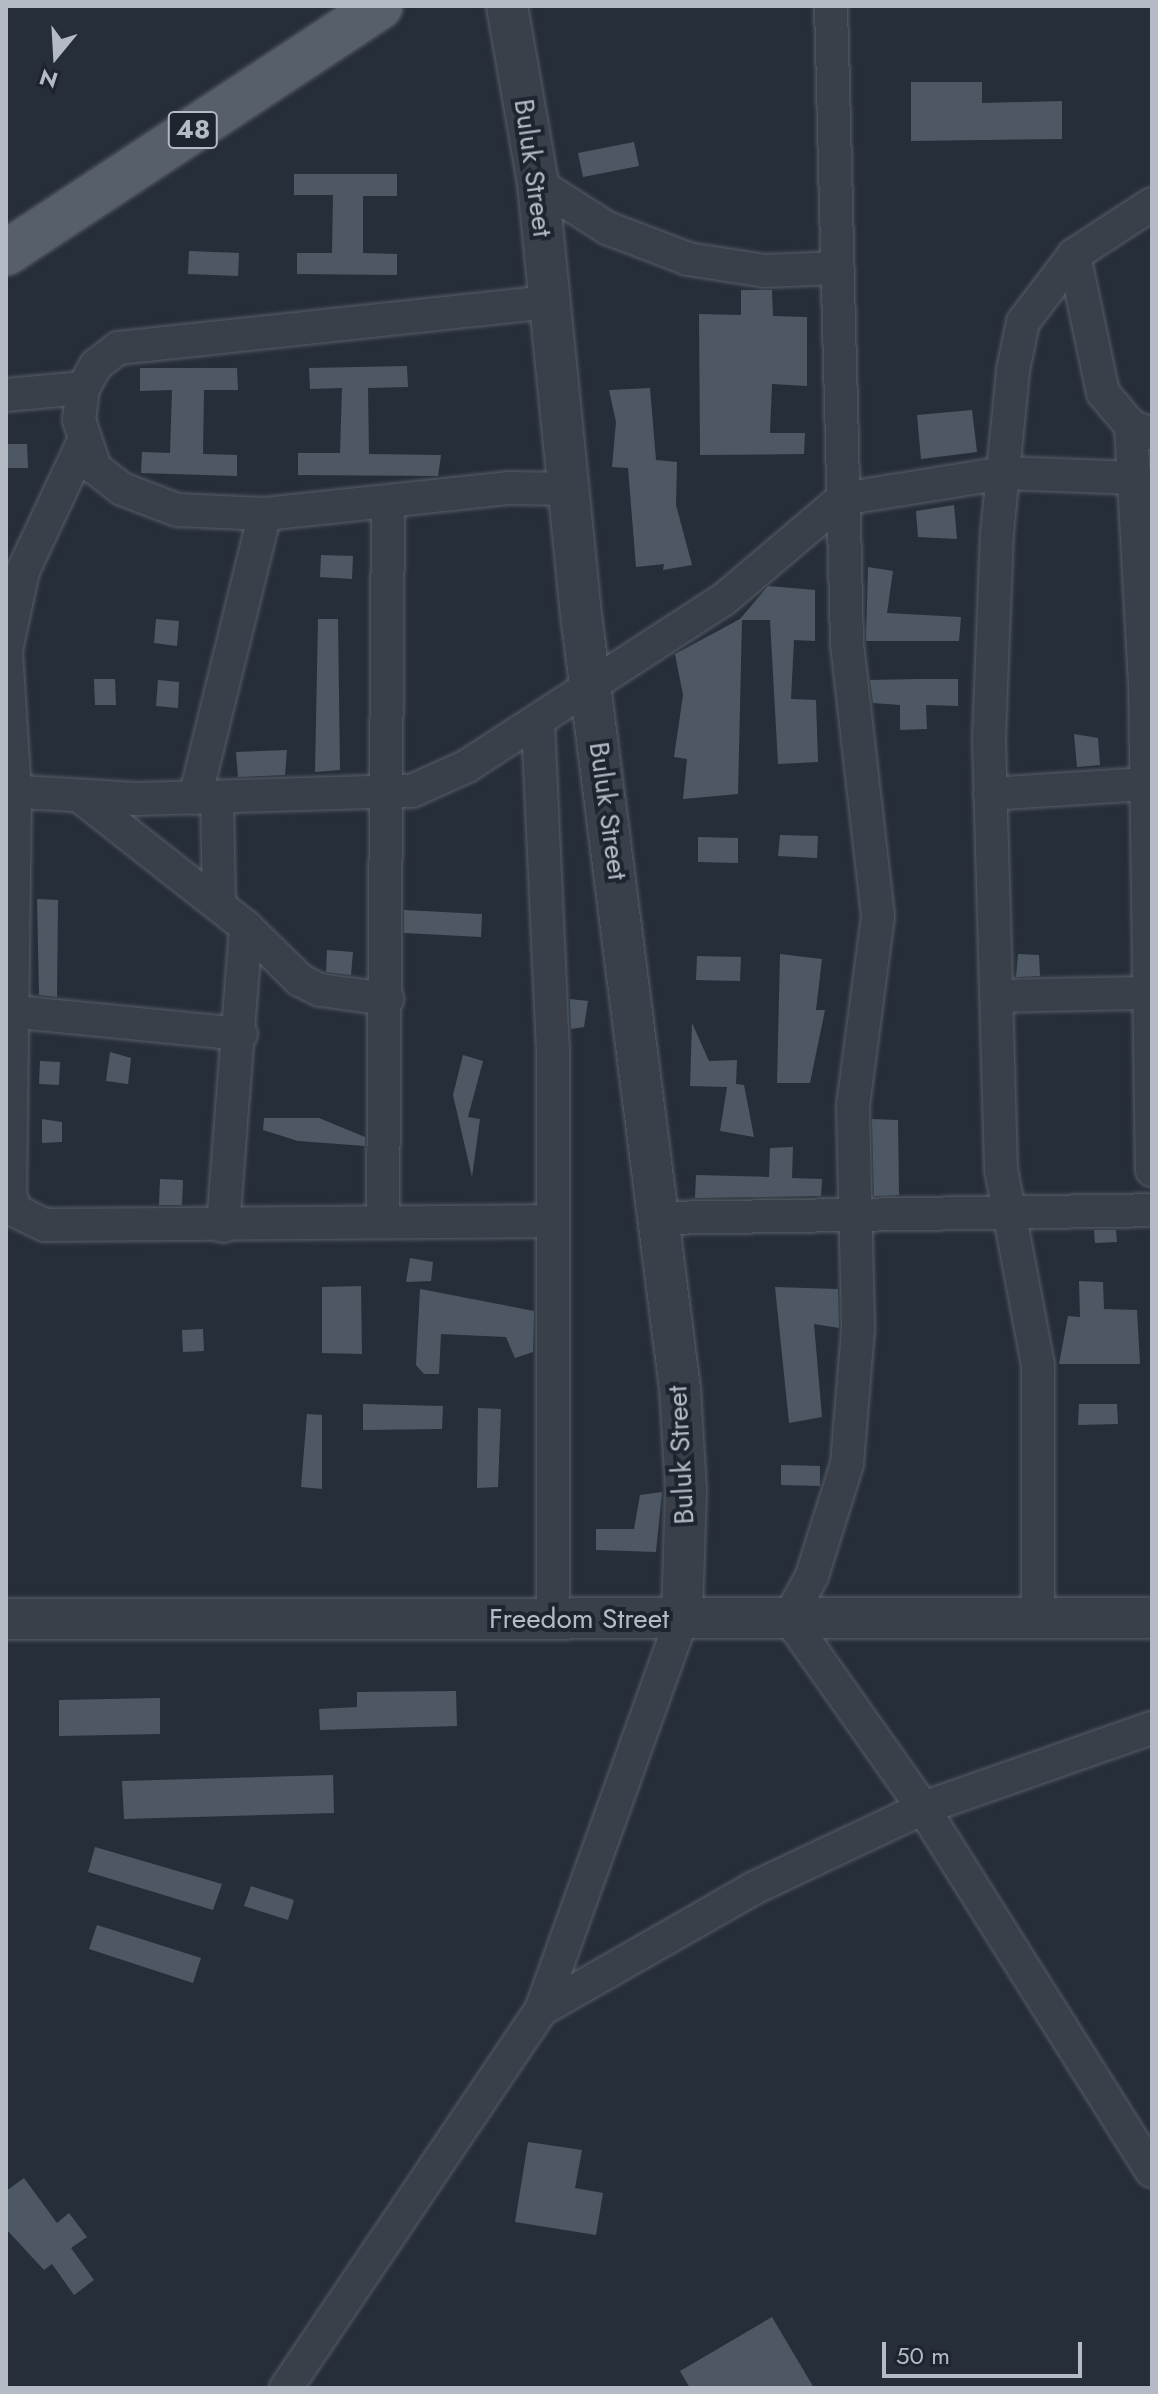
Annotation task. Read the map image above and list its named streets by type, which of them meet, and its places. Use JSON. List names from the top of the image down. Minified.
{"streets":{"main road":["48"],"street":["Buluk Street","Freedom Street"]},"crossings":[["Buluk Street","Freedom Street"]],"scale_bar":"50 m","north":"bottom"}
